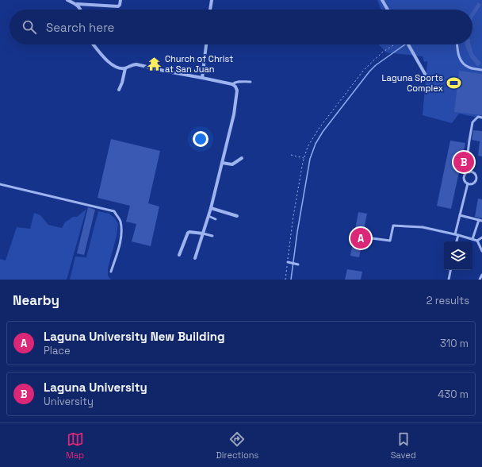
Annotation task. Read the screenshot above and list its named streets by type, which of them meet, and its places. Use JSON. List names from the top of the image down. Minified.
{"places":{"temple":["Church of Christ at San Juan"],"sports":["Laguna Sports Complex"]},"page":{"search":"Search here","pins":["B","A"],"heading":["Nearby","2 results"],"list":[{"mark":"A","name":"Laguna University New Building","note":"Place","value":"310 m"},{"mark":"B","name":"Laguna University","note":"University","value":"430 m"}],"nav":["Map","Directions","Saved"]}}
